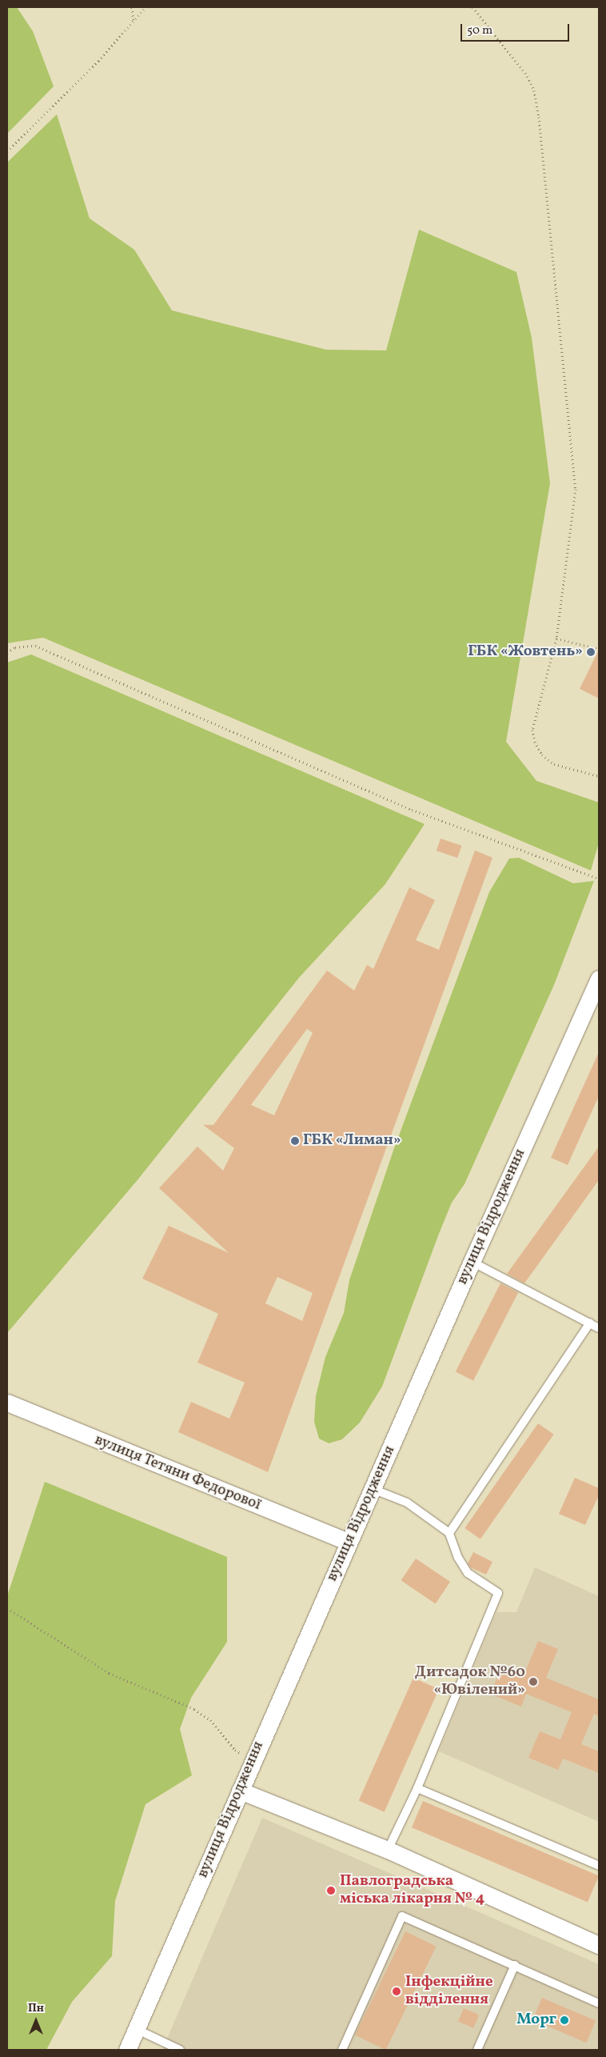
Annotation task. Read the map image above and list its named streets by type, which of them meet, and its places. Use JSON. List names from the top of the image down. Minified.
{"streets":{"street":["вулиця Відродження","вулиця Тетяни Федорової"]},"crossings":[["вулиця Відродження","вулиця Тетяни Федорової"]],"places":["ГБК «Жовтень»","ГБК «Лиман»","Дитсадок №60 «Ювілений»","Павлоградська міська лікарня № 4","Інфекційне відділення","Морг"],"scale_bar":"50 m","north":"top"}
